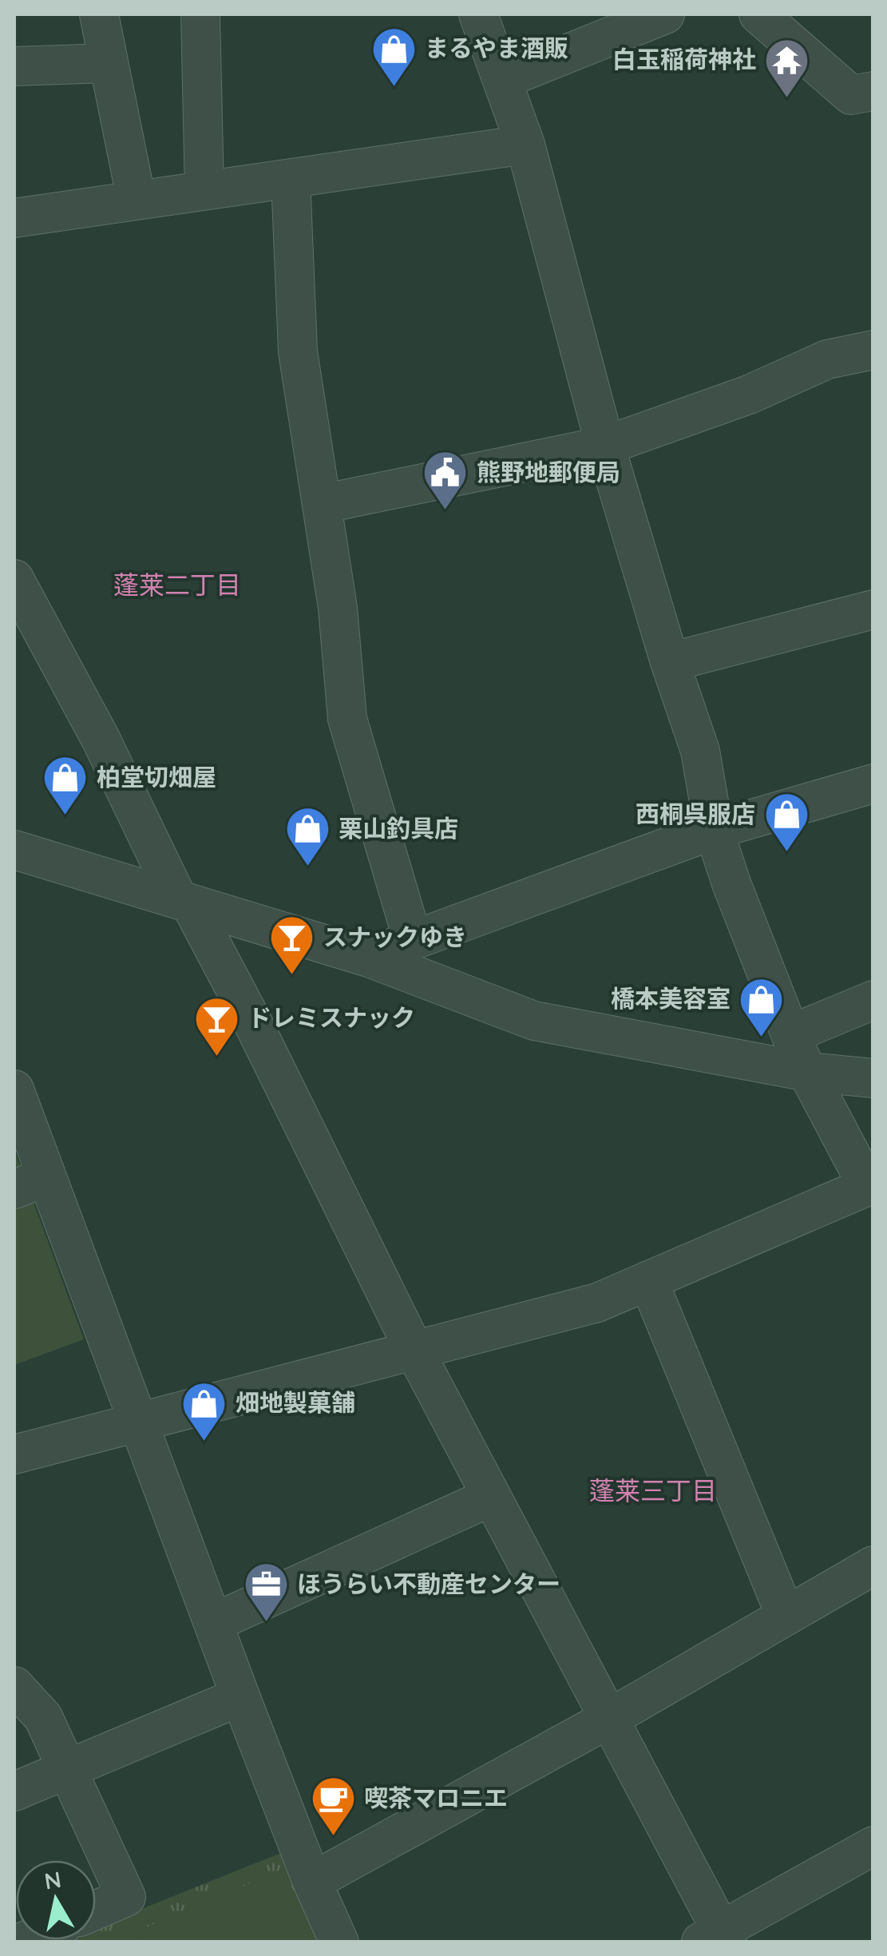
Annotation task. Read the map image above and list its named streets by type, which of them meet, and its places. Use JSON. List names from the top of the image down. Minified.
{"districts":["蓬莱二丁目","蓬莱三丁目"],"places":{"shop":["まるやま酒販","柏堂切畑屋","西桐呉服店","栗山釣具店","橋本美容室","畑地製菓舗"],"temple":["白玉稲荷神社"],"public building":["熊野地郵便局"],"bar":["スナックゆき","ドレミスナック"],"office":["ほうらい不動産センター"],"cafe":["喫茶マロニエ"]},"north":"top"}
